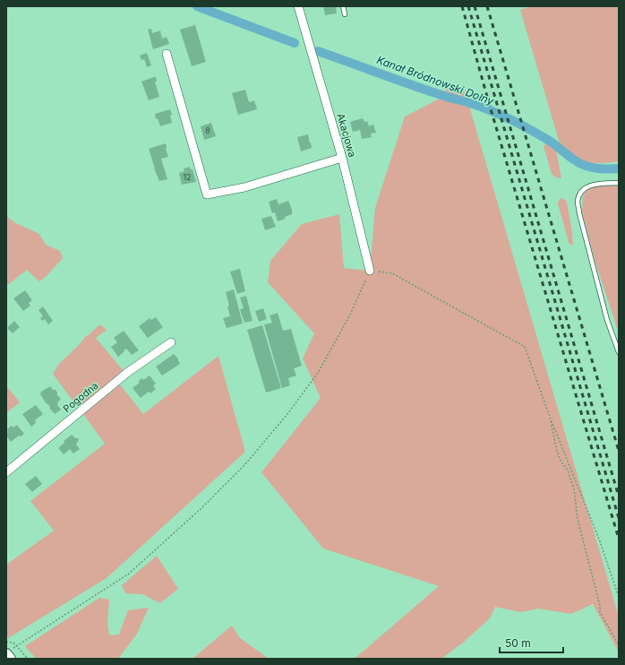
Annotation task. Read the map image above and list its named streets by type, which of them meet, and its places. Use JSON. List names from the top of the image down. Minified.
{"streets":{"street":["Akacjowa","Pogodna"]},"water":["Kanał Bródnowski Dolny"],"house_numbers":["8","12"],"scale_bar":"50 m"}
